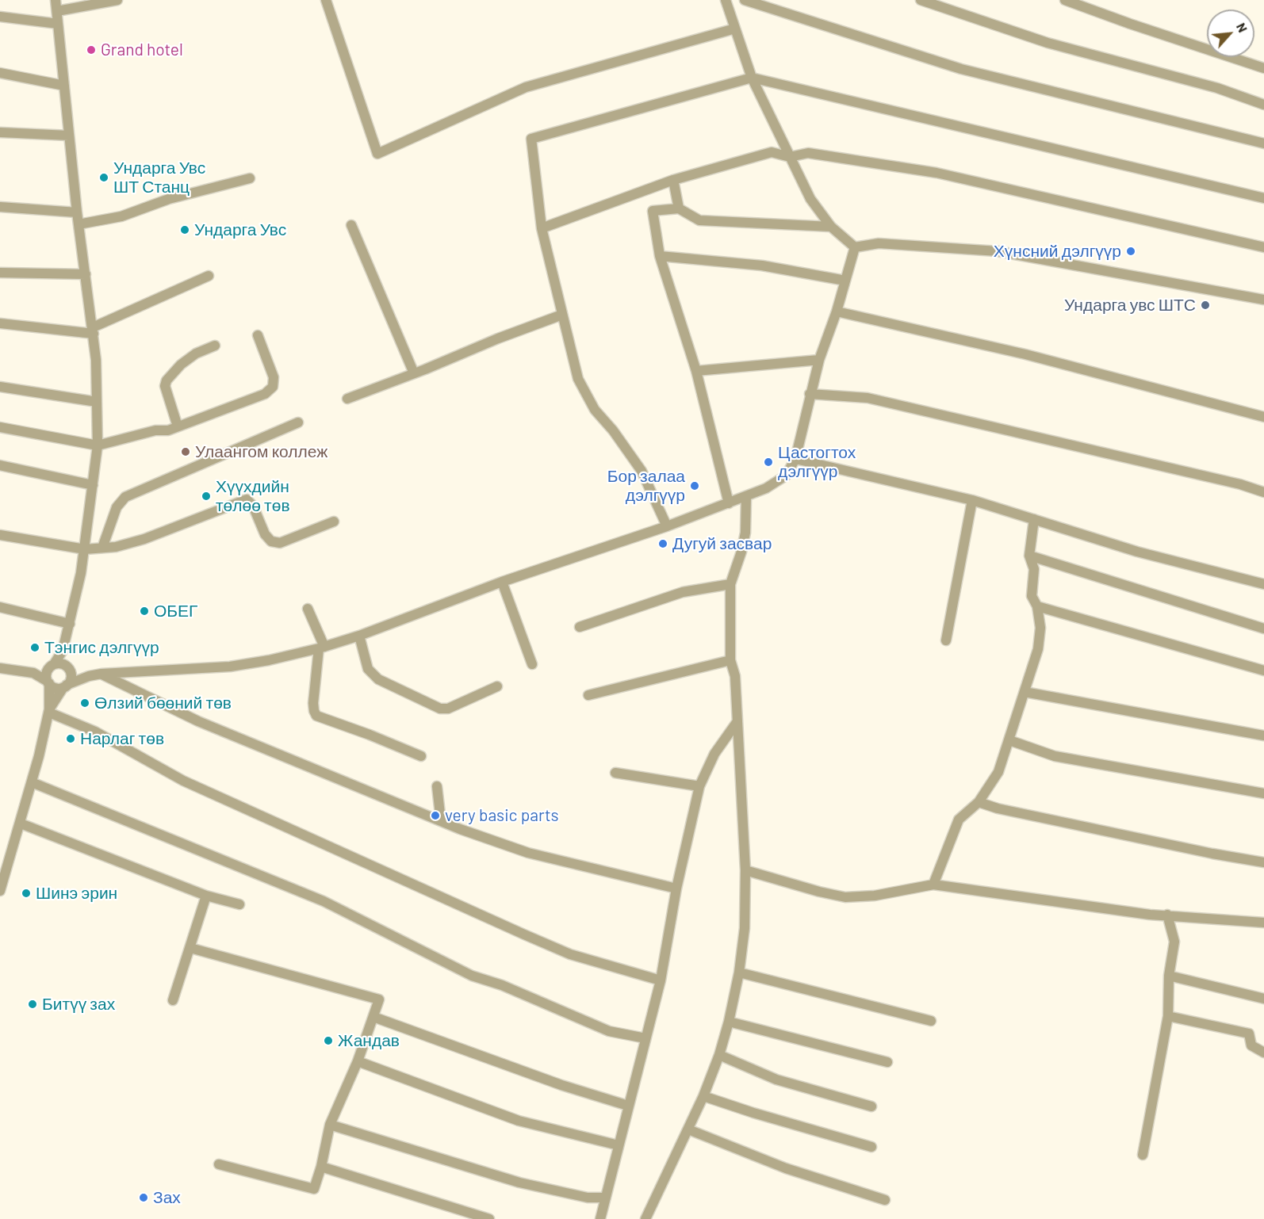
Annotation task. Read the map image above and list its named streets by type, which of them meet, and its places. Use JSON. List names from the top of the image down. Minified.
{"places":["Grand hotel","Ундарга Увс ШТ Станц","Ундарга Увс","Хүнсний дэлгүүр","Ундарга увс ШТС","Улаангом коллеж","Цастогтох дэлгүүр","Бор залаа дэлгүүр","Хүүхдийн төлөө төв","Дугуй засвар","ОБЕГ","Тэнгис дэлгүүр","Өлзий бөөний төв","Нарлаг төв","very basic parts","Шинэ эрин","Битүү зах","Жандав","Зах"],"north":"top right"}
